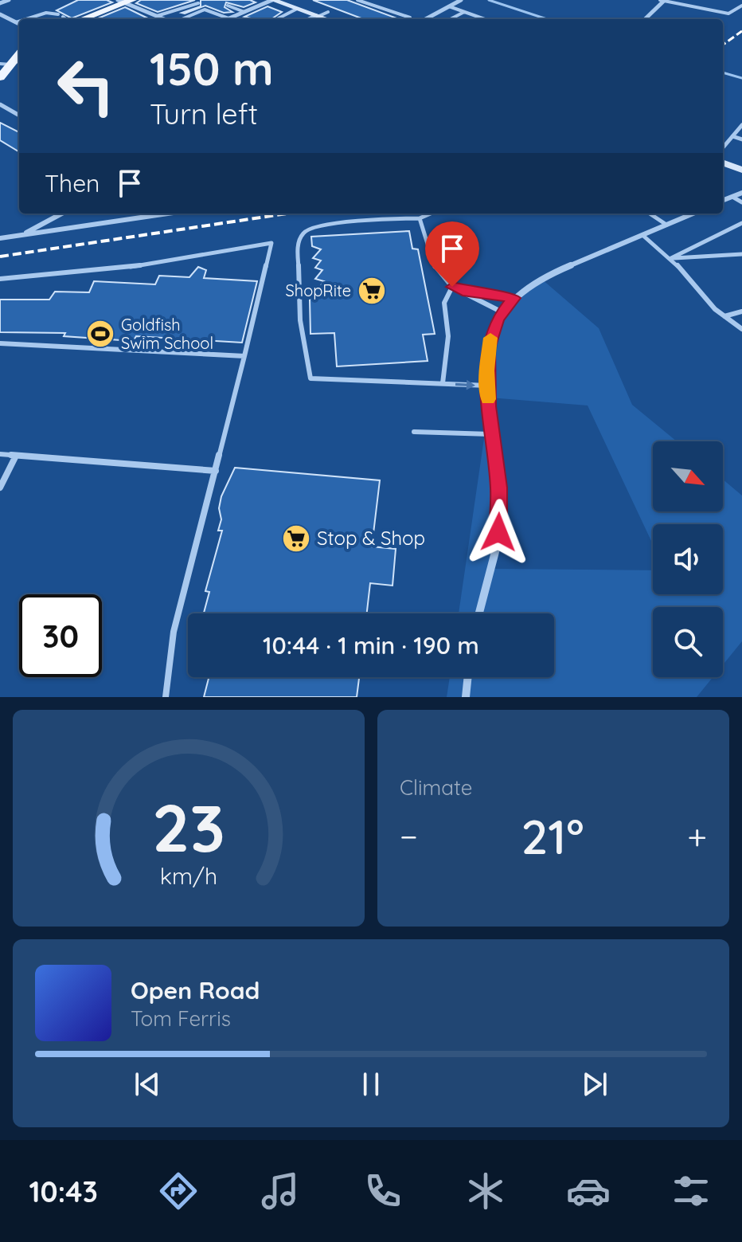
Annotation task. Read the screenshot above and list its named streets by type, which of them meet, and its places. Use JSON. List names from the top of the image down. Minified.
{"places":{"supermarket":["ShopRite","Stop & Shop"],"sports":["Goldfish Swim School"]},"north":"bottom right","page":{"turn":["150 m","Turn left"],"then":"Then","limit":"30","trip":"10:44 · 1 min · 190 m","tile":"Climate","heat":["−","21°","+"],"song":["Open Road","Tom Ferris"],"tabs":"10:43","gauge":["23","km/h"]}}
